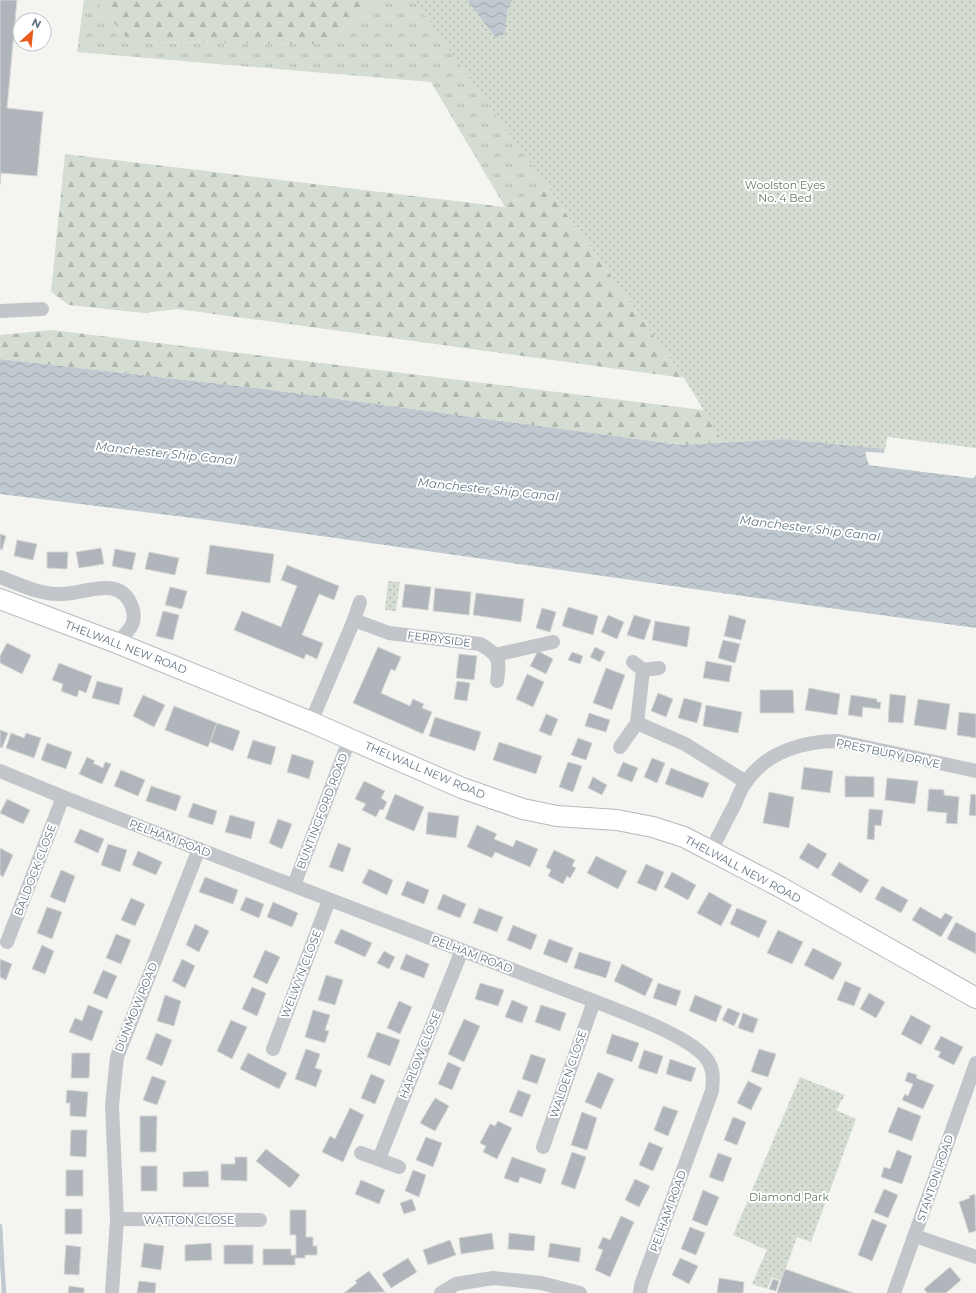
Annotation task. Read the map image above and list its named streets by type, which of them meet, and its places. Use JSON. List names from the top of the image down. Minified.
{"streets":{"main road":["THELWALL NEW ROAD"],"street":["FERRYSIDE","PRESTBURY DRIVE","BUNTINGFORD ROAD","PELHAM ROAD","BALDOCK CLOSE","WELWYN CLOSE","DUNMOW ROAD","HARLOW CLOSE","WALDEN CLOSE","STANTON ROAD","WATTON CLOSE"]},"crossings":[["THELWALL NEW ROAD","PRESTBURY DRIVE"],["THELWALL NEW ROAD","BUNTINGFORD ROAD"],["BUNTINGFORD ROAD","PELHAM ROAD"],["PELHAM ROAD","BALDOCK CLOSE"],["PELHAM ROAD","WELWYN CLOSE"],["PELHAM ROAD","DUNMOW ROAD"],["PELHAM ROAD","HARLOW CLOSE"],["PELHAM ROAD","WALDEN CLOSE"],["DUNMOW ROAD","WATTON CLOSE"]],"water":["Manchester Ship Canal"],"parks":["Woolston Eyes No. 4 Bed","Diamond Park"],"north":"top right"}
